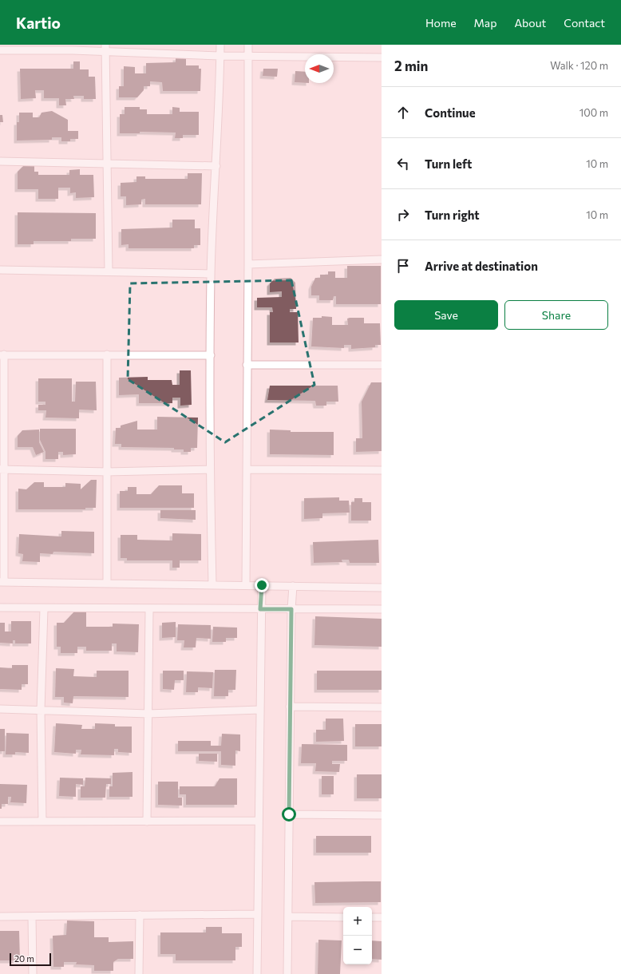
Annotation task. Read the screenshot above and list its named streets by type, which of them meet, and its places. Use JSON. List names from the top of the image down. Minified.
{"scale_bar":"20 m","north":"left","page":{"header":"Kartio","nav":["Home","Map","About","Contact"],"heading":["2 min","Walk · 120 m"],"list":[["Continue","100 m"],["Turn left","10 m"],["Turn right","10 m"],"Arrive at destination"],"buttons":["Save","Share"],"map_buttons":["+","−"],"scale":"20 m"}}
